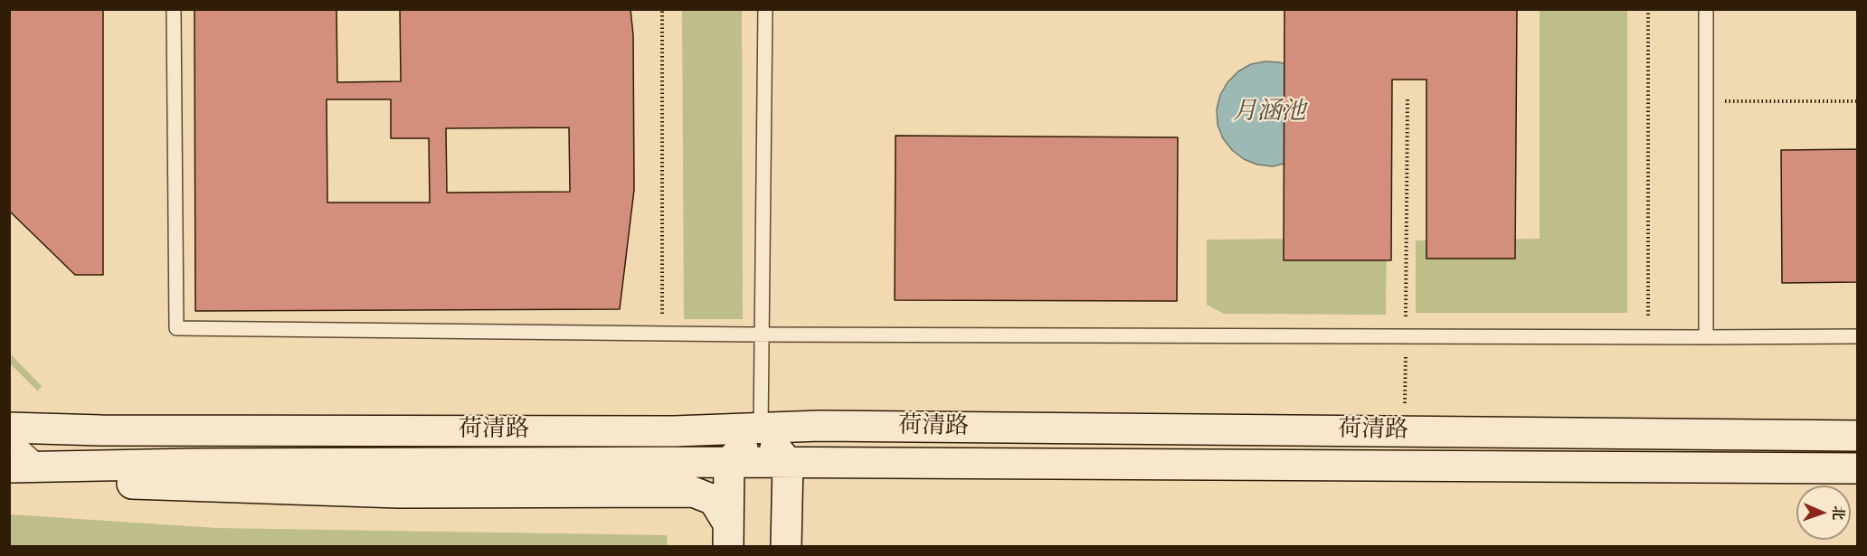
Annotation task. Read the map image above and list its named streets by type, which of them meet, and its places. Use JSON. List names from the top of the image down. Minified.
{"streets":{"main road":["荷清路"]},"water":["月涵池"],"north":"right"}
